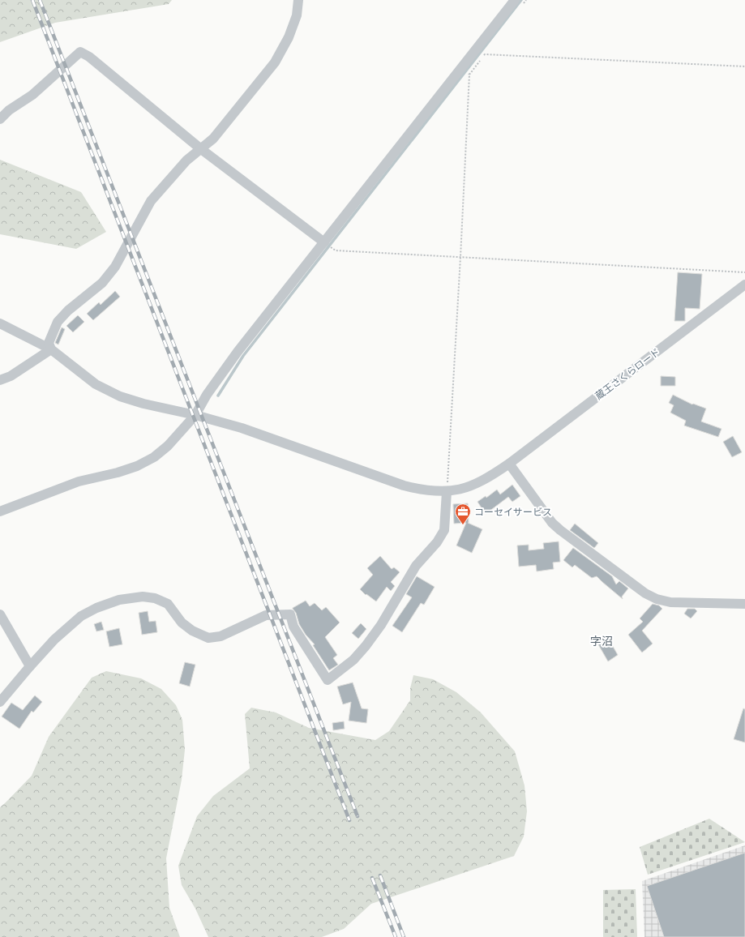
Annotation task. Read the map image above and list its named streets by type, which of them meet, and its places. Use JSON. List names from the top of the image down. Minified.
{"streets":{"street":["蔵王さくらロード"]},"districts":["字沼"],"places":{"office":["コーセイサービス"]}}
